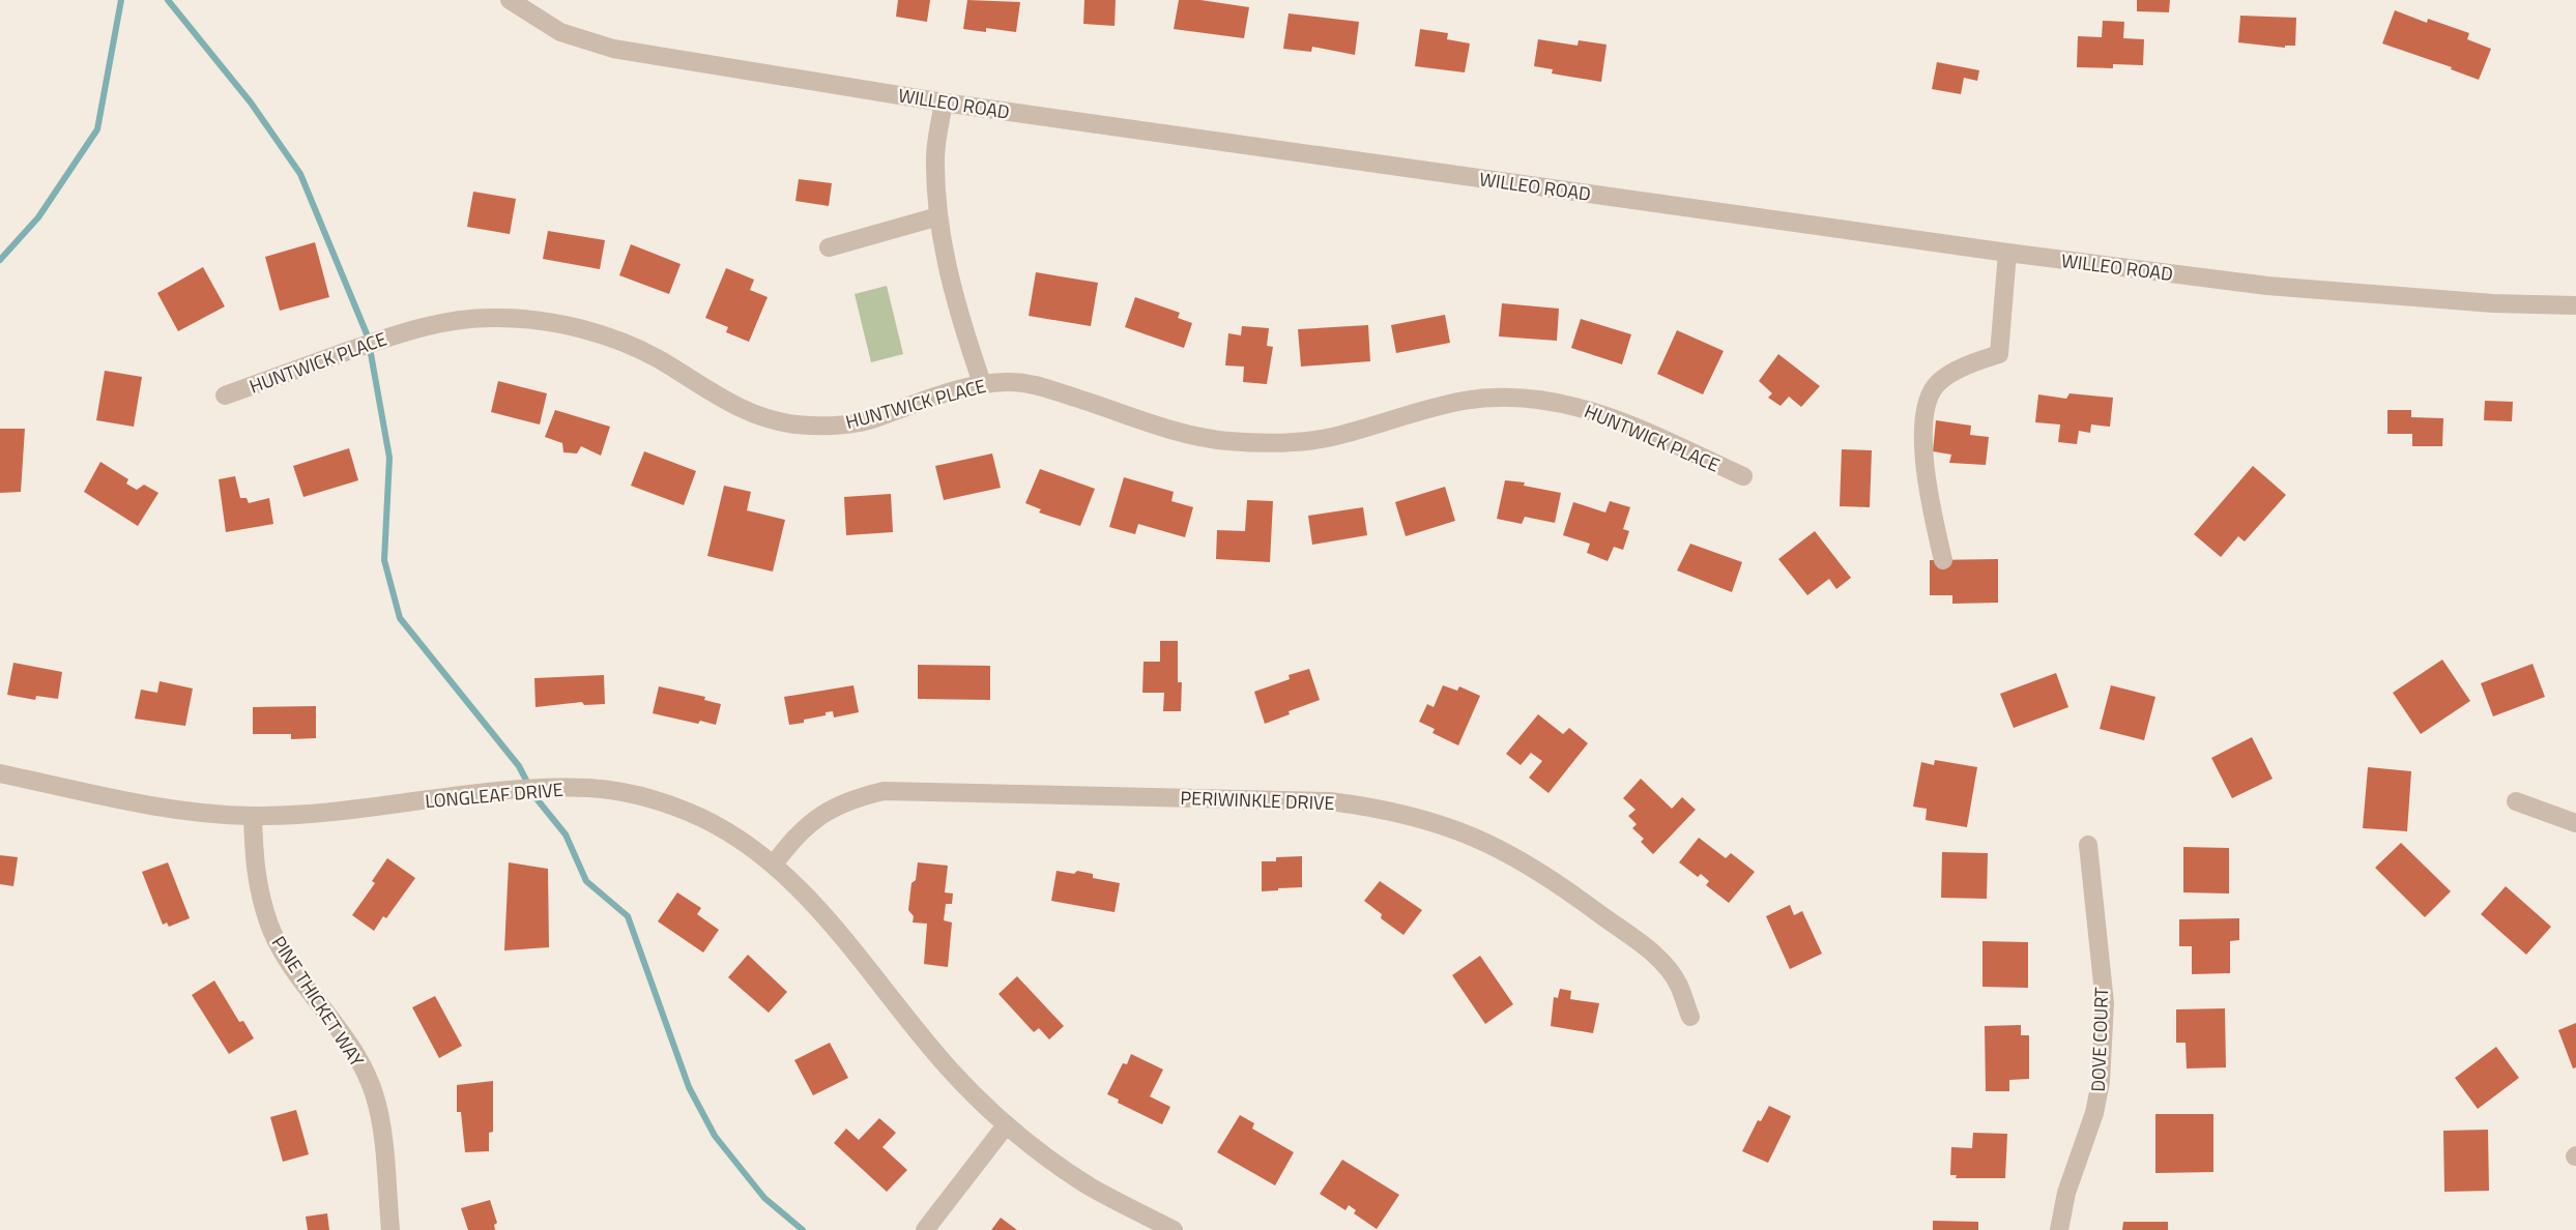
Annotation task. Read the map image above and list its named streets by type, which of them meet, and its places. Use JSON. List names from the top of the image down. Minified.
{"streets":{"street":["WILLEO ROAD","HUNTWICK PLACE","LONGLEAF DRIVE","PERIWINKLE DRIVE","PINE THICKET WAY","DOVE COURT"]},"crossings":[["LONGLEAF DRIVE","PERIWINKLE DRIVE"],["LONGLEAF DRIVE","PINE THICKET WAY"]]}
